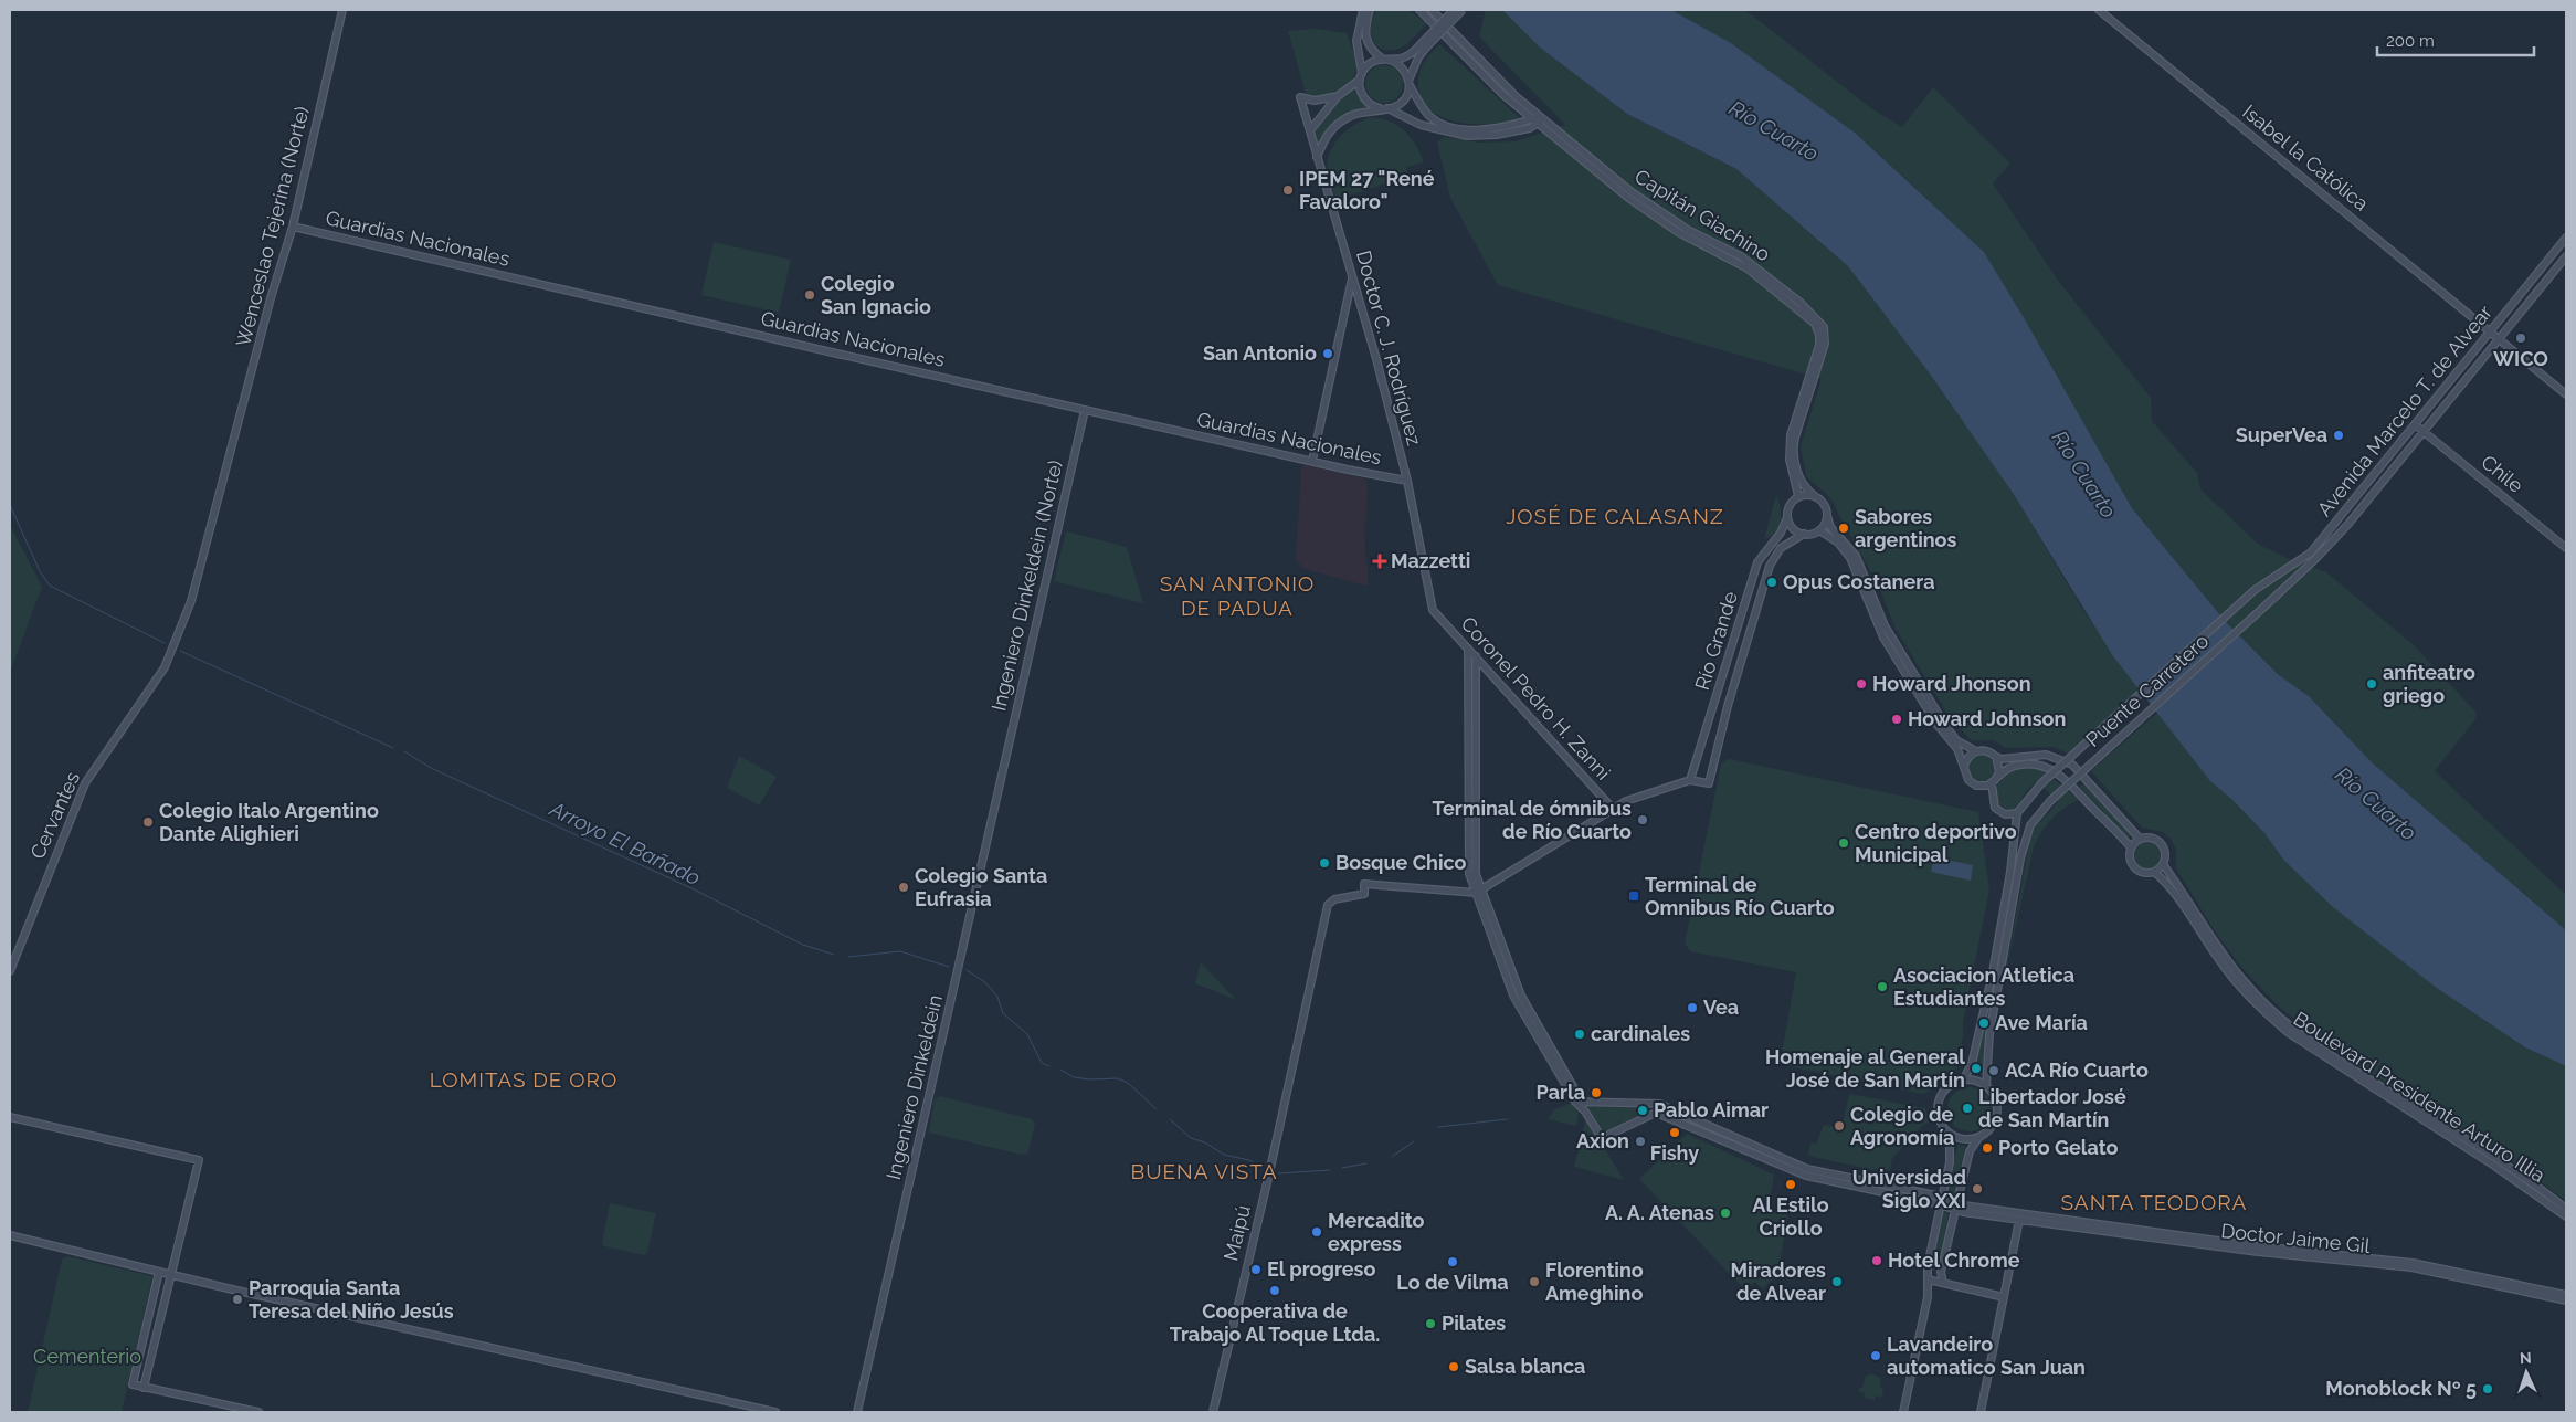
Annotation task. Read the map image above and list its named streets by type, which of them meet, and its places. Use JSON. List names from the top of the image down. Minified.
{"streets":{"main road":["Isabel la Católica","Capitán Giachino","Wenceslao Tejerina (Norte)","Guardias Nacionales","Doctor C. J. Rodríguez","Avenida Marcelo T. de Alvear","Chile","Ingeniero Dinkeldein (Norte)","Río Grande","Puente Carretero","Coronel Pedro H. Zanni","Cervantes","Ingeniero Dinkeldein","Boulevard Presidente Arturo Illia","Maipú","Doctor Jaime Gil"]},"crossings":[["Isabel la Católica","Avenida Marcelo T. de Alvear"],["Capitán Giachino","Río Grande"],["Wenceslao Tejerina (Norte)","Guardias Nacionales"],["Wenceslao Tejerina (Norte)","Cervantes"],["Guardias Nacionales","Doctor C. J. Rodríguez"],["Guardias Nacionales","Ingeniero Dinkeldein (Norte)"],["Doctor C. J. Rodríguez","Coronel Pedro H. Zanni"],["Avenida Marcelo T. de Alvear","Chile"],["Avenida Marcelo T. de Alvear","Puente Carretero"],["Ingeniero Dinkeldein (Norte)","Ingeniero Dinkeldein"]],"districts":["JOSÉ DE CALASANZ","SAN ANTONIO DE PADUA","LOMITAS DE ORO","BUENA VISTA","SANTA TEODORA"],"water":["Río Cuarto","Arroyo El Bañado"],"parks":["Cementerio"],"places":{"other":["IPEM 27 \"René Favaloro\"","Colegio San Ignacio","WICO","San Antonio","SuperVea","Sabores argentinos","Opus Costanera","Howard Jhonson","anfiteatro griego","Howard Johnson","Terminal de ómnibus de Río Cuarto","Colegio Italo Argentino Dante Alighieri","Centro deportivo Municipal","Bosque Chico","Colegio Santa Eufrasia","Asociacion Atletica Estudiantes","Vea","Ave María","cardinales","Homenaje al General José de San Martín","ACA Río Cuarto","Parla","Libertador José de San Martín","Pablo Aimar","Colegio de Agronomía","Fishy","Axion","Porto Gelato","Al Estilo Criollo","Universidad Siglo XXI","A. A. Atenas","Mercadito express","Hotel Chrome","Lo de Vilma","El progreso","Florentino Ameghino","Miradores de Alvear","Cooperativa de Trabajo Al Toque Ltda.","Parroquia Santa Teresa del Niño Jesús","Pilates","Lavandeiro automatico San Juan","Salsa blanca","Monoblock Nº 5"],"health":["Mazzetti"],"transit":["Terminal de Omnibus Río Cuarto"]},"scale_bar":"200 m","north":"top"}
